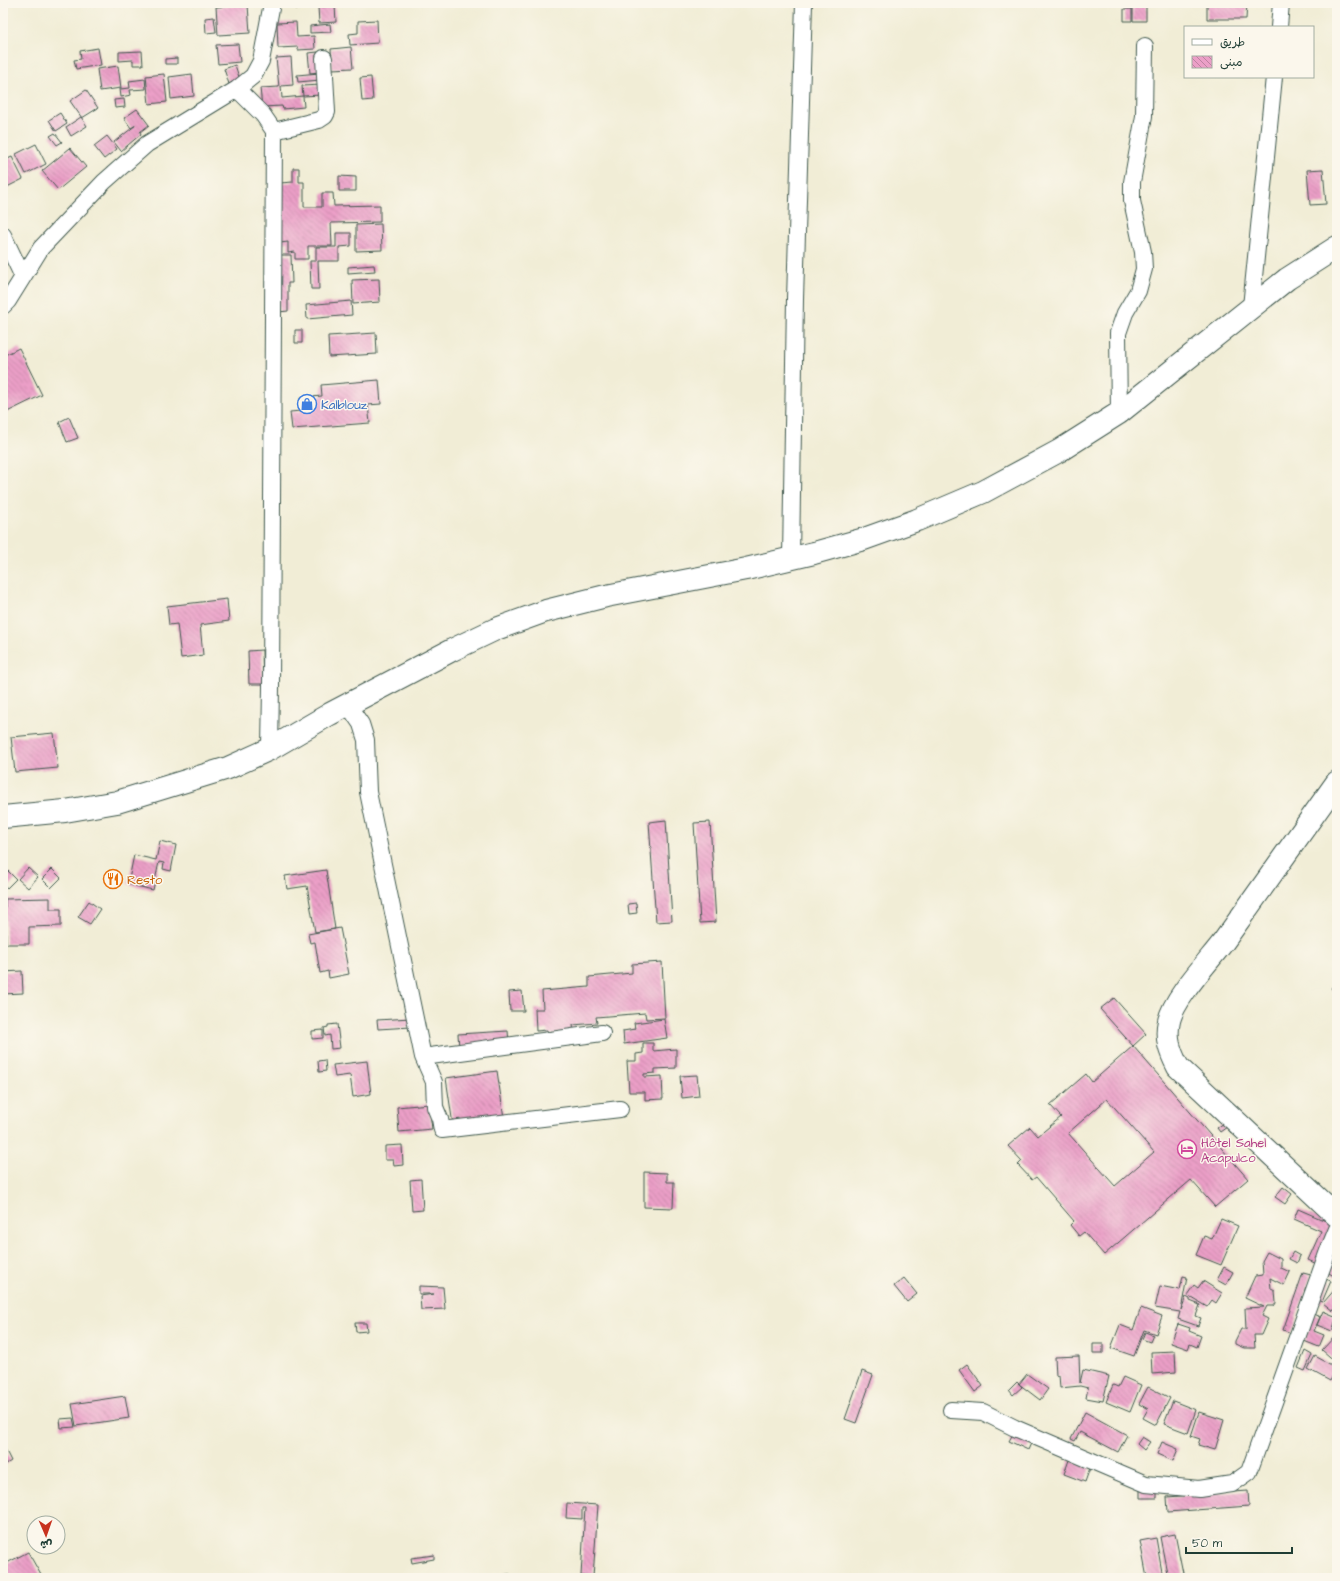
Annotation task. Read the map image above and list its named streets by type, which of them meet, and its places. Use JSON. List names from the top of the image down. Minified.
{"places":{"shop":["Kalblouz"],"restaurant":["Resto"],"hotel":["Hôtel Sahel Acapulco"]},"legend":["طريق","مبنى"],"scale_bar":"50 m","north":"bottom"}
